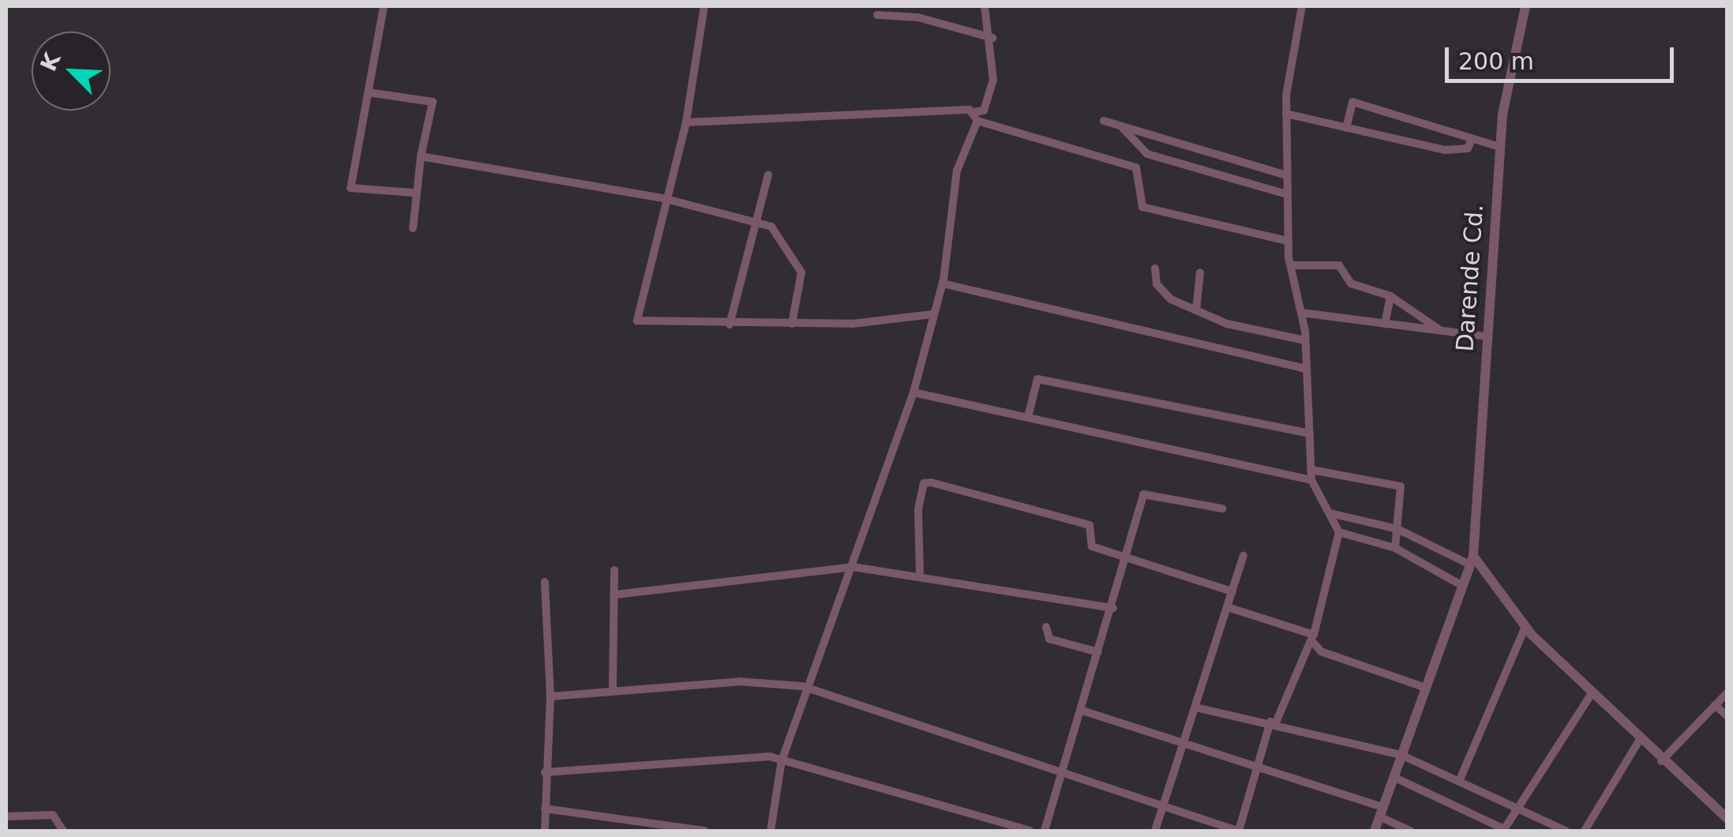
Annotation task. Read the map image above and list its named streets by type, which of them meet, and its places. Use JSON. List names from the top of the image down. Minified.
{"streets":{"street":["Darende Cd."]},"scale_bar":"200 m","north":"top left"}
